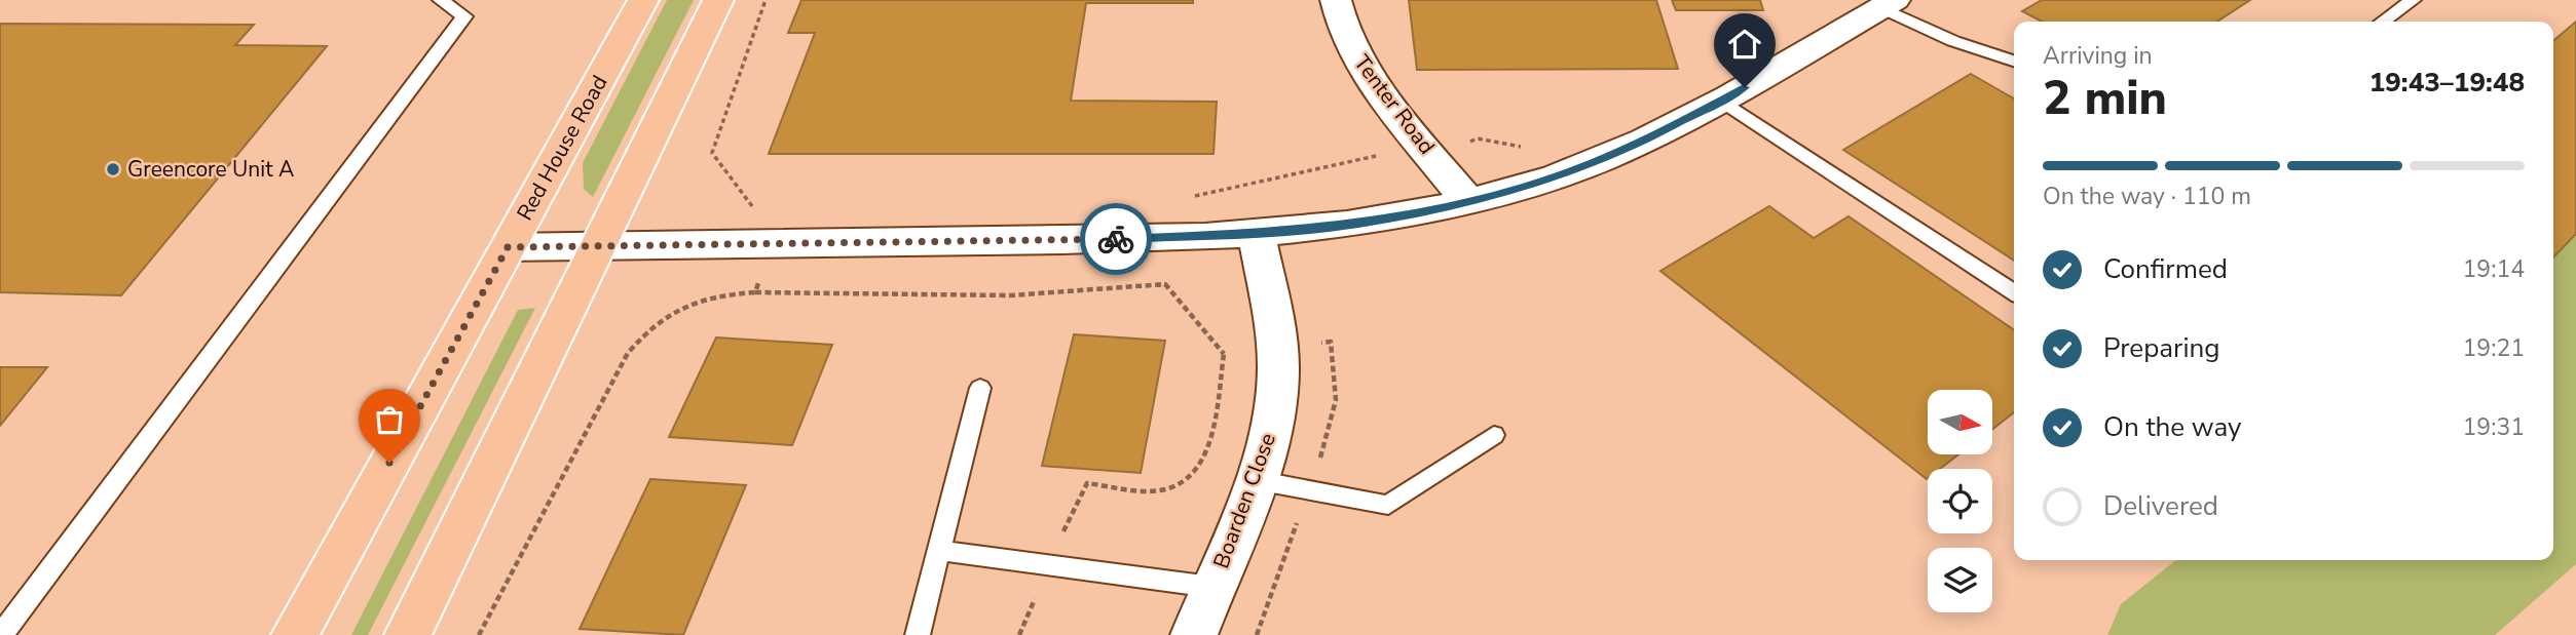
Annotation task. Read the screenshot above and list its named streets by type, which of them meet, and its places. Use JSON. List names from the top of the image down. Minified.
{"streets":{"main road":["Red House Road"],"street":["Tenter Road","Boarden Close"]},"places":["Greencore Unit A"],"north":"right","page":{"heading":["2 min","Arriving in","19:43–19:48"],"bar":"On the way · 110 m","list":[["Confirmed","19:14"],["Preparing","19:21"],["On the way","19:31"],"Delivered"]}}
